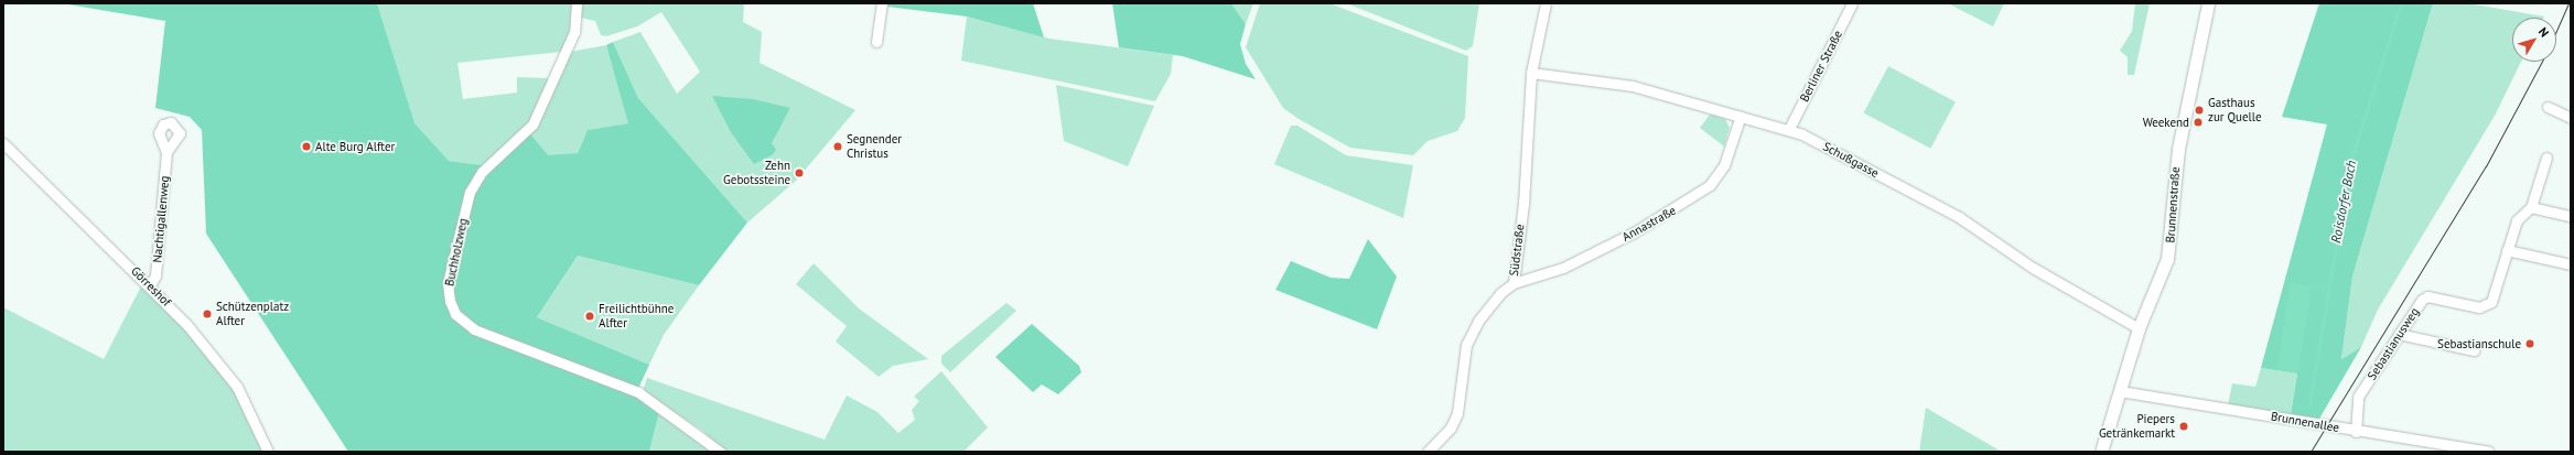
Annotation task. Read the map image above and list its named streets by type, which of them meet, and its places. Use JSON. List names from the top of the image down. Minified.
{"streets":{"street":["Berliner Straße","Schußgasse","Brunnenstraße","Nachtigallenweg","Annastraße","Südstraße","Buchholzweg","Görreshof","Sebastianusweg","Brunnenallee"]},"crossings":[["Berliner Straße","Schußgasse"],["Schußgasse","Brunnenstraße"],["Schußgasse","Annastraße"],["Schußgasse","Südstraße"],["Brunnenstraße","Brunnenallee"],["Nachtigallenweg","Görreshof"],["Annastraße","Südstraße"],["Sebastianusweg","Brunnenallee"]],"water":["Roisdorfer Bach"],"places":["Gasthaus zur Quelle","Weekend","Alte Burg Alfter","Segnender Christus","Zehn Gebotssteine","Schützenplatz Alfter","Freilichtbühne Alfter","Sebastianschule","Piepers Getränkemarkt"],"north":"top right"}
